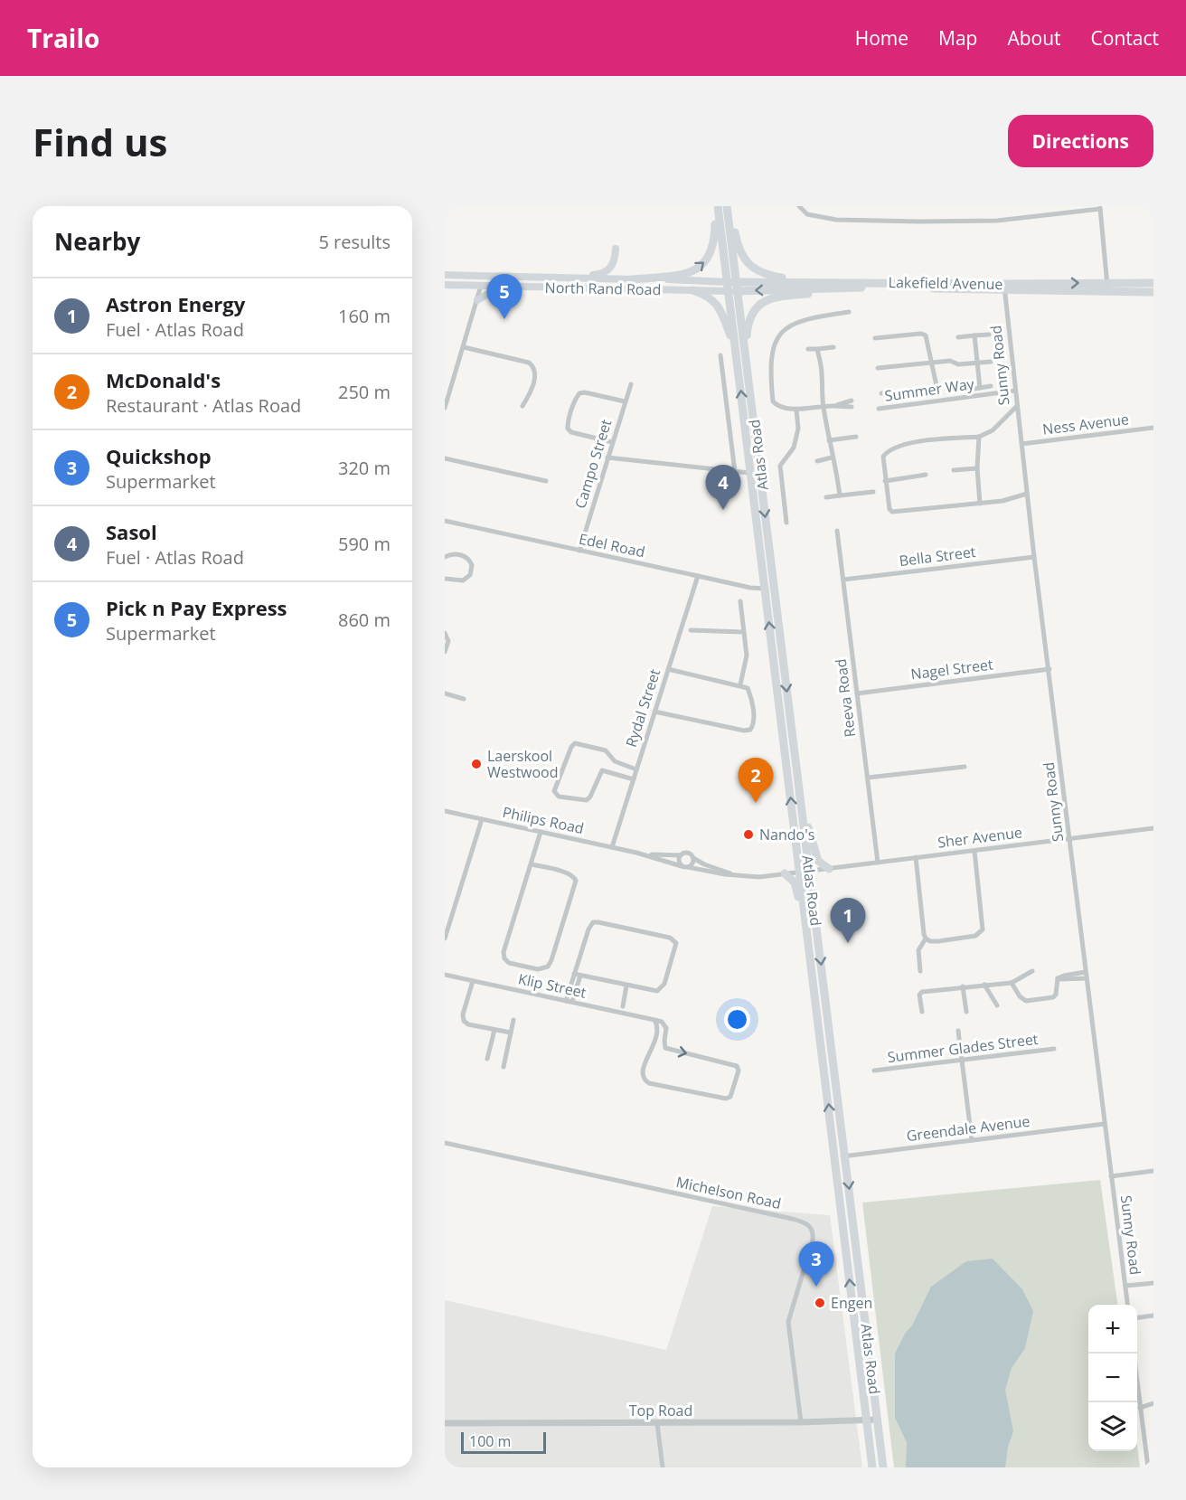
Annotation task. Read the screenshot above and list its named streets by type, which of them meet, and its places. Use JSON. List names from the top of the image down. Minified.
{"streets":{"main road":["Lakefield Avenue","North Rand Road","Atlas Road"],"street":["Sunny Road","Summer Way","Ness Avenue","Campo Street","Edel Road","Bella Street","Nagel Street","Reeva Road","Rydal Street","Philips Road","Sher Avenue","Klip Street","Summer Glades Street","Greendale Avenue","Michelson Road","Top Road"]},"crossings":[["Lakefield Avenue","North Rand Road"],["Lakefield Avenue","Sunny Road"],["Lakefield Avenue","Atlas Road"],["North Rand Road","Atlas Road"],["Sunny Road","Summer Way"],["Sunny Road","Ness Avenue"],["Sunny Road","Bella Street"],["Sunny Road","Nagel Street"],["Sunny Road","Sher Avenue"],["Sunny Road","Greendale Avenue"],["Atlas Road","Edel Road"],["Atlas Road","Sher Avenue"],["Atlas Road","Greendale Avenue"],["Atlas Road","Top Road"],["Campo Street","Edel Road"],["Edel Road","Rydal Street"],["Bella Street","Reeva Road"],["Nagel Street","Reeva Road"],["Reeva Road","Sher Avenue"],["Rydal Street","Philips Road"],["Michelson Road","Top Road"]],"places":["Laerskool Westwood","Nando's","Engen"],"scale_bar":"100 m","page":{"header":"Trailo","nav":["Home","Map","About","Contact"],"buttons":"Directions","title":"Find us","heading":["Nearby","5 results"],"pins":["5","4","2","1","3"],"list":[{"mark":"1","name":"Astron Energy","note":"Fuel · Atlas Road","value":"160 m"},{"mark":"2","name":"McDonald's","note":"Restaurant · Atlas Road","value":"250 m"},{"mark":"3","name":"Quickshop","note":"Supermarket","value":"320 m"},{"mark":"4","name":"Sasol","note":"Fuel · Atlas Road","value":"590 m"},{"mark":"5","name":"Pick n Pay Express","note":"Supermarket","value":"860 m"}],"map_buttons":["+","−"],"scale":"100 m"}}
